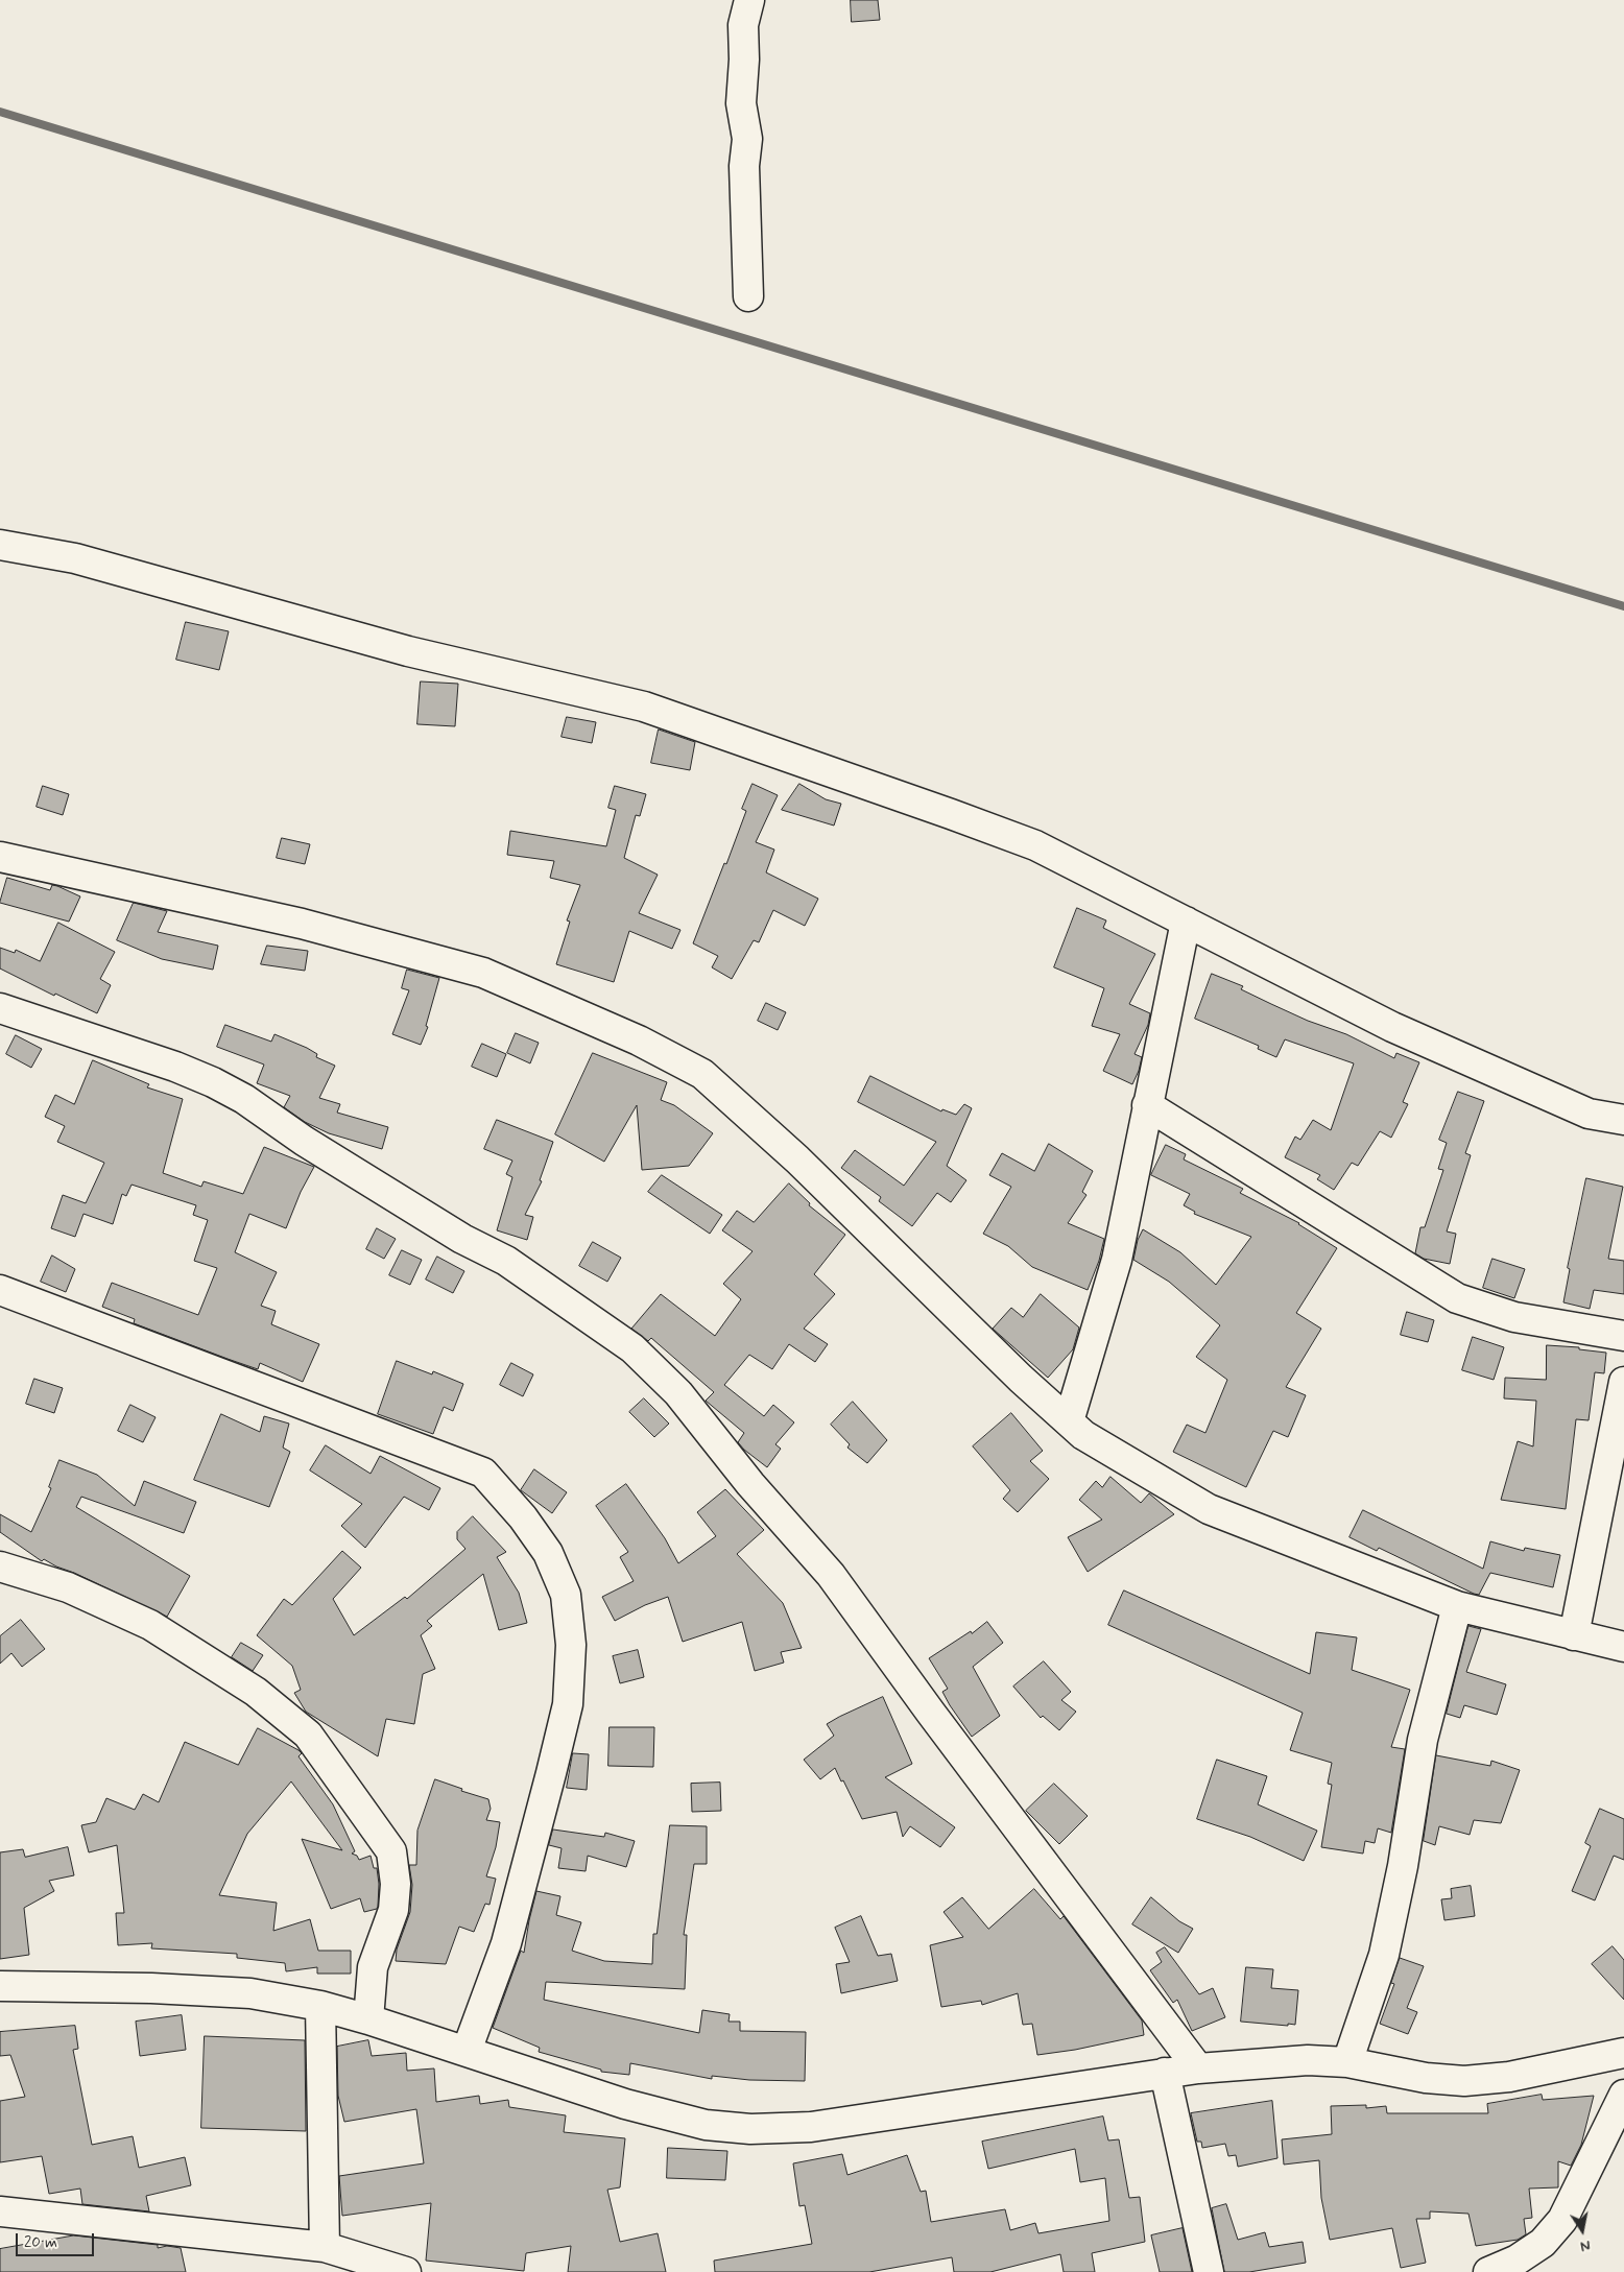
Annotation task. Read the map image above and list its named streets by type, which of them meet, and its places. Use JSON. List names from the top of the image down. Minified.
{"scale_bar":"20 m","north":"bottom"}
